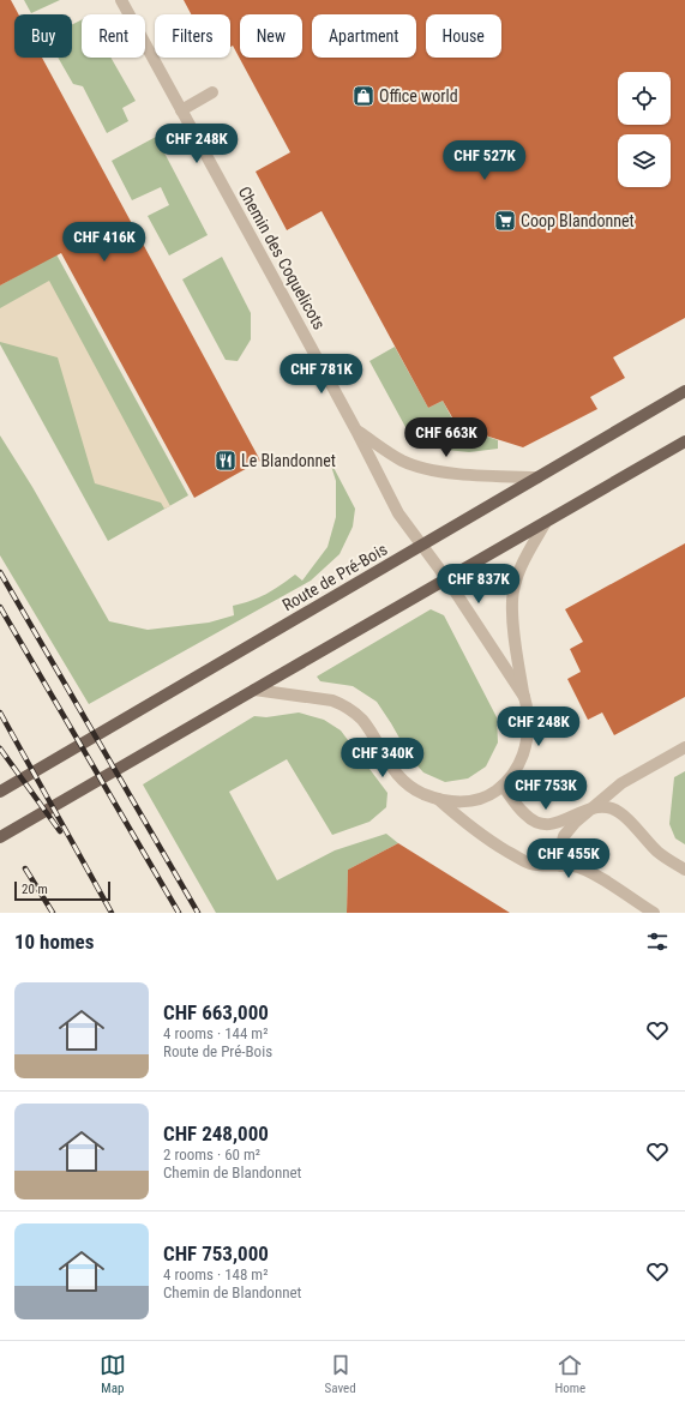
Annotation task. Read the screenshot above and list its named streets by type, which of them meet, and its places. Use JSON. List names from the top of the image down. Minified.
{"streets":{"main road":["Route de Pré-Bois"],"street":["Chemin des Coquelicots"]},"crossings":[["Chemin des Coquelicots","Route de Pré-Bois"]],"places":{"shop":["Office world"],"supermarket":["Coop Blandonnet"],"restaurant":["Le Blandonnet"]},"scale_bar":"20 m","page":{"chip":["Buy","Rent","Filters","New","Apartment","House"],"price":["CHF 248K","CHF 527K","CHF 416K","CHF 781K","CHF 663K","CHF 837K","CHF 248K","CHF 340K","CHF 753K","CHF 455K"],"scale":"20 m","heading":"10 homes","list":[{"name":"CHF 663,000","note":"4 rooms · 144 m² · Route de Pré-Bois"},{"name":"CHF 248,000","note":"2 rooms · 60 m² · Chemin de Blandonnet"},{"name":"CHF 753,000","note":"4 rooms · 148 m² · Chemin de Blandonnet"}],"tabs":["Map","Saved","Home"]}}
